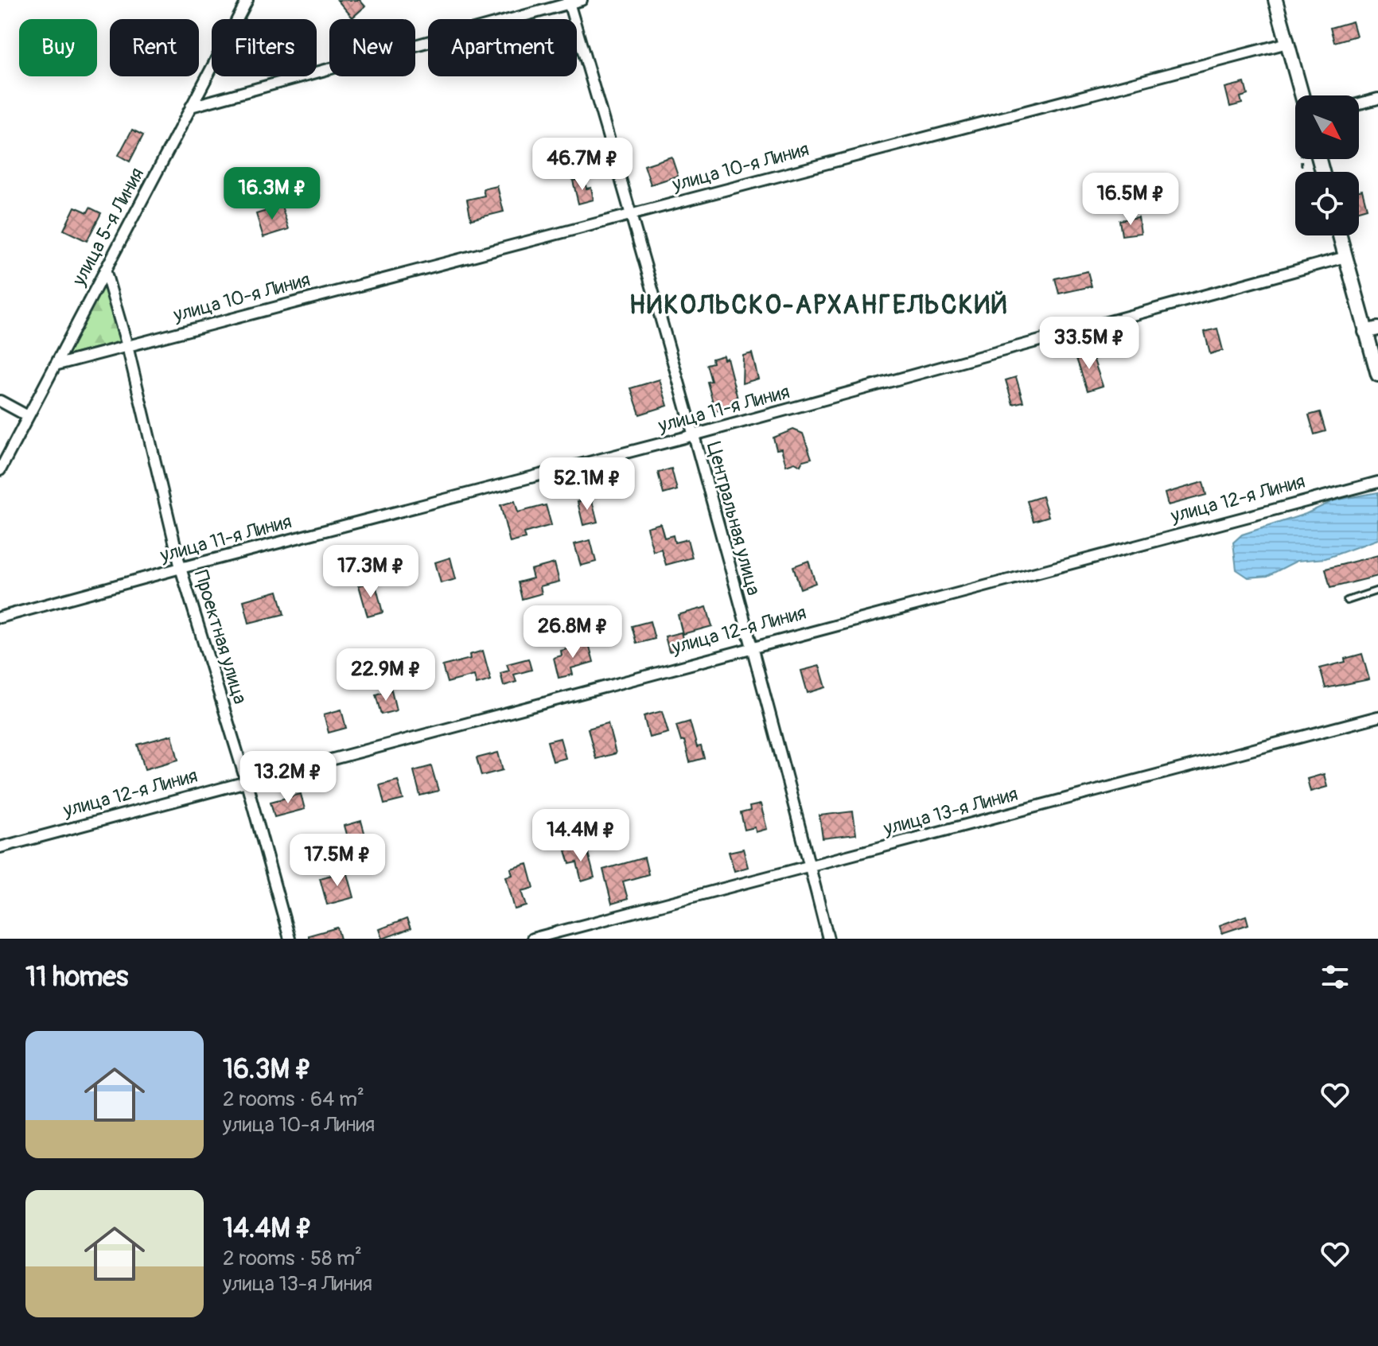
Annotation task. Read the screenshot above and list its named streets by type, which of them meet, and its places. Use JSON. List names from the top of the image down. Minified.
{"streets":{"street":["улица 10-я Линия","улица 5-я Линия","улица 11-я Линия","улица 12-я Линия","Центральная улица","Проектная улица","улица 13-я Линия"]},"crossings":[["улица 10-я Линия","улица 5-я Линия"],["улица 10-я Линия","Центральная улица"],["улица 10-я Линия","Проектная улица"],["улица 5-я Линия","Проектная улица"],["улица 11-я Линия","Центральная улица"],["улица 11-я Линия","Проектная улица"],["улица 12-я Линия","Центральная улица"],["улица 12-я Линия","Проектная улица"],["Центральная улица","улица 13-я Линия"]],"districts":["НИКОЛЬСКО-АРХАНГЕЛЬСКИЙ"],"north":"bottom right","page":{"chip":["Buy","Rent","Filters","New","Apartment"],"price":["46.7M ₽","16.3M ₽","16.5M ₽","33.5M ₽","52.1M ₽","17.3M ₽","26.8M ₽","22.9M ₽","13.2M ₽","14.4M ₽","17.5M ₽"],"heading":"11 homes","list":[{"name":"16.3M ₽","note":"2 rooms · 64 m² · улица 10-я Линия"},{"name":"14.4M ₽","note":"2 rooms · 58 m² · улица 13-я Линия"}]}}
